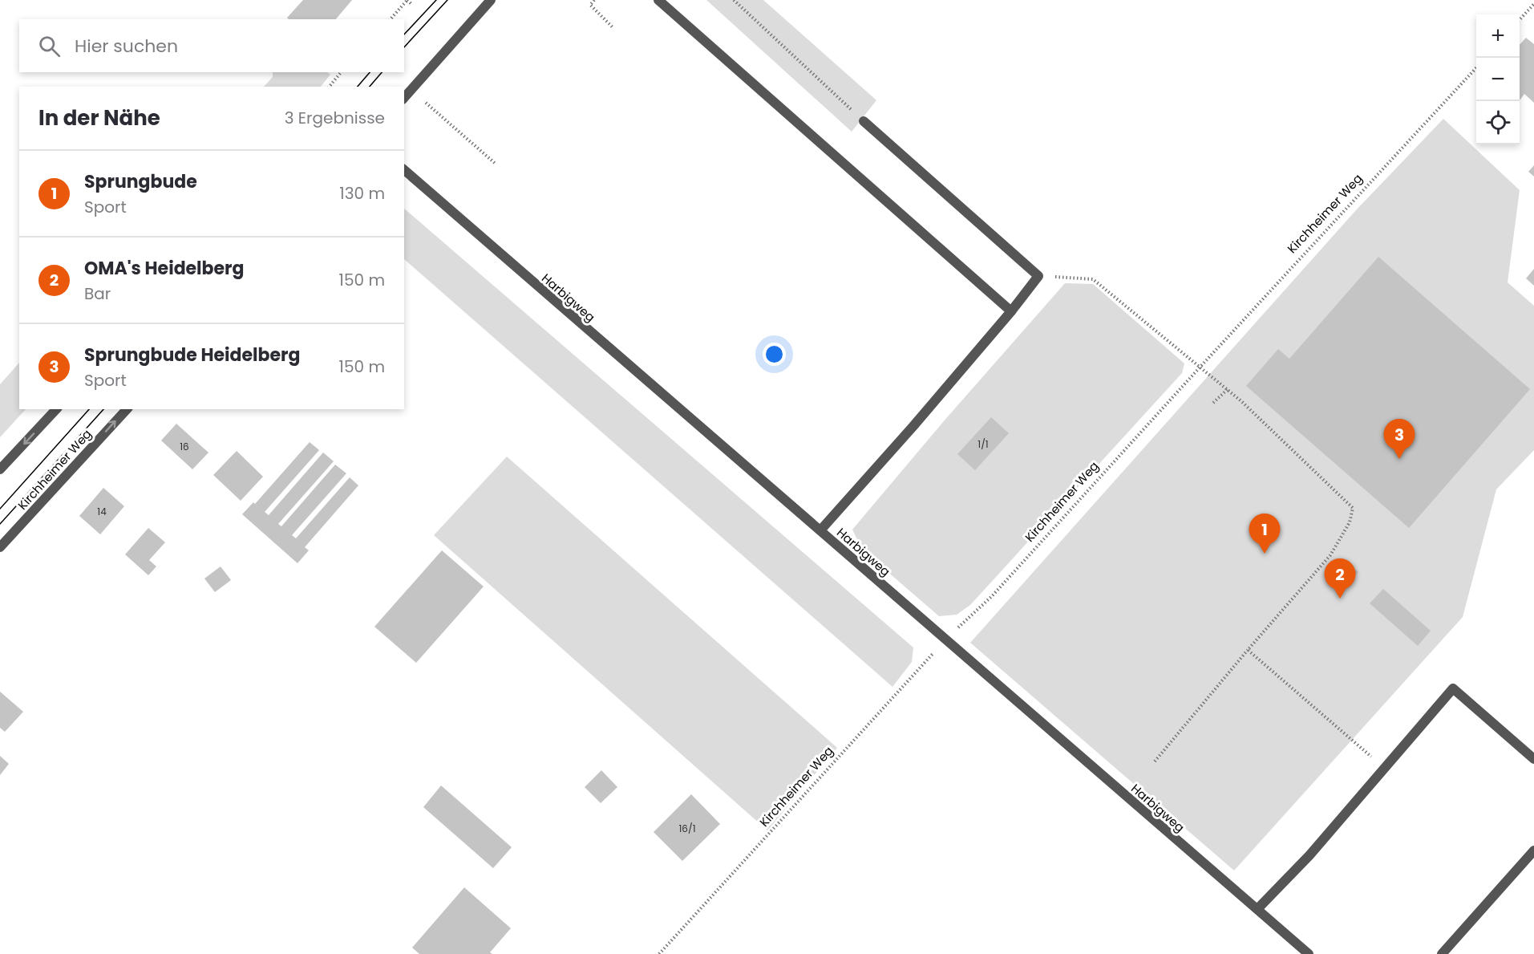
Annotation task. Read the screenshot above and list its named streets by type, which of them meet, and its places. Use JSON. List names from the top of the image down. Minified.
{"streets":{"street":["Kirchheimer Weg","Harbigweg"]},"crossings":[["Kirchheimer Weg","Harbigweg"]],"house_numbers":["1/1","16","14","16/1"],"page":{"map_buttons":["+","−"],"search":"Hier suchen","heading":["In der Nähe","3 Ergebnisse"],"list":[{"mark":"1","name":"Sprungbude","note":"Sport","value":"130 m"},{"mark":"2","name":"OMA's Heidelberg","note":"Bar","value":"150 m"},{"mark":"3","name":"Sprungbude Heidelberg","note":"Sport","value":"150 m"}],"pins":["3","1","2"]}}
